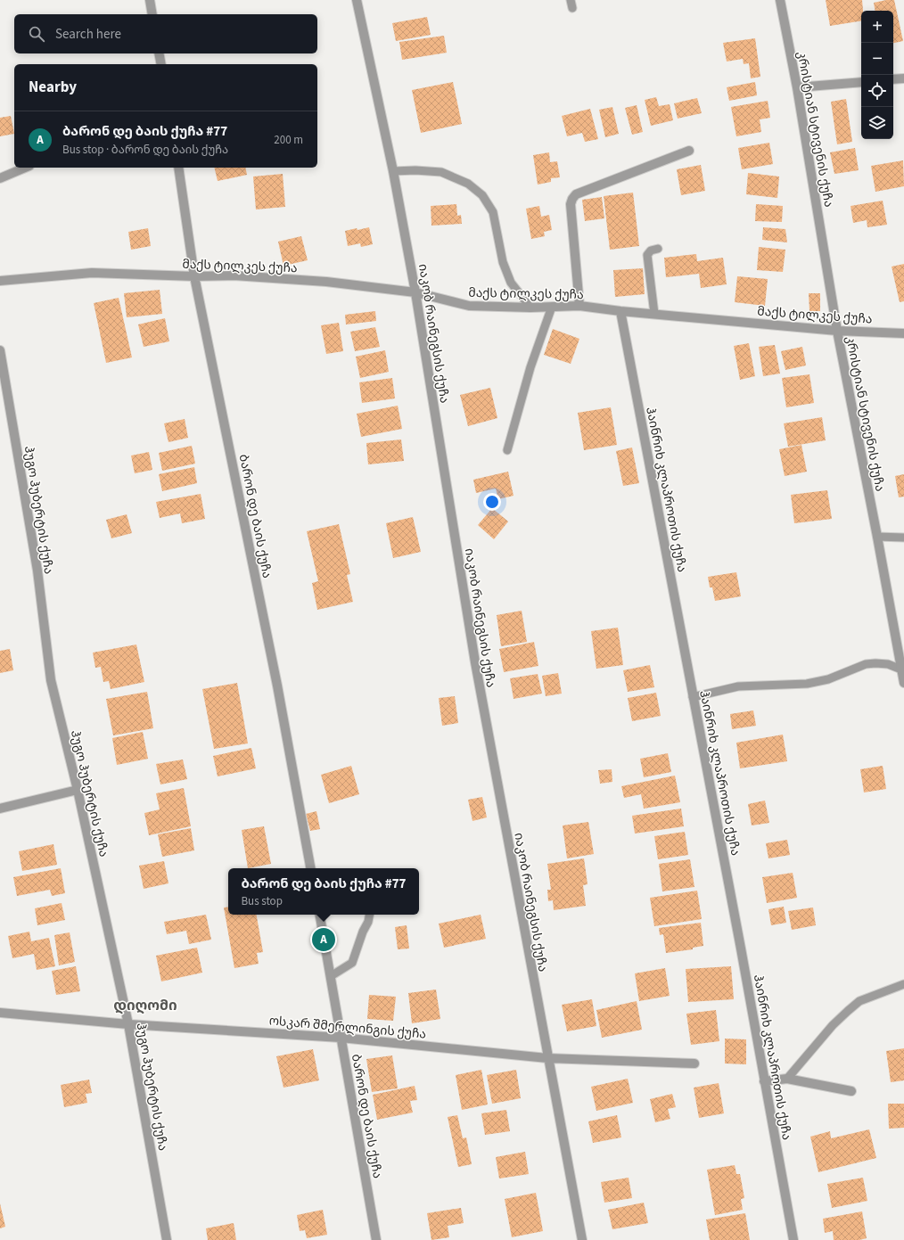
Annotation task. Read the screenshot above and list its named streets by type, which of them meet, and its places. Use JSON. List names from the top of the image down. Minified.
{"streets":{"street":["კრისტიან სტივენის ქუჩა","მაქს ტილკეს ქუჩა","იაკობ რაინეგსის ქუჩა","ჰაინრიხ კლაპროთის ქუჩა","ჰუგო ჰუბერტის ქუჩა","ბარონ დე ბაის ქუჩა","ოსკარ შმერლინგის ქუჩა"]},"crossings":[["კრისტიან სტივენის ქუჩა","მაქს ტილკეს ქუჩა"],["მაქს ტილკეს ქუჩა","იაკობ რაინეგსის ქუჩა"],["მაქს ტილკეს ქუჩა","ჰაინრიხ კლაპროთის ქუჩა"],["მაქს ტილკეს ქუჩა","ბარონ დე ბაის ქუჩა"],["იაკობ რაინეგსის ქუჩა","ოსკარ შმერლინგის ქუჩა"],["ჰუგო ჰუბერტის ქუჩა","ოსკარ შმერლინგის ქუჩა"],["ბარონ დე ბაის ქუჩა","ოსკარ შმერლინგის ქუჩა"]],"districts":["დიღომი"],"page":{"map_buttons":["+","−"],"search":"Search here","heading":"Nearby","list":[{"mark":"A","name":"ბარონ დე ბაის ქუჩა #77","note":"Bus stop · ბარონ დე ბაის ქუჩა","value":"200 m"}],"popup":["ბარონ დე ბაის ქუჩა #77","Bus stop"],"pins":"A"}}
